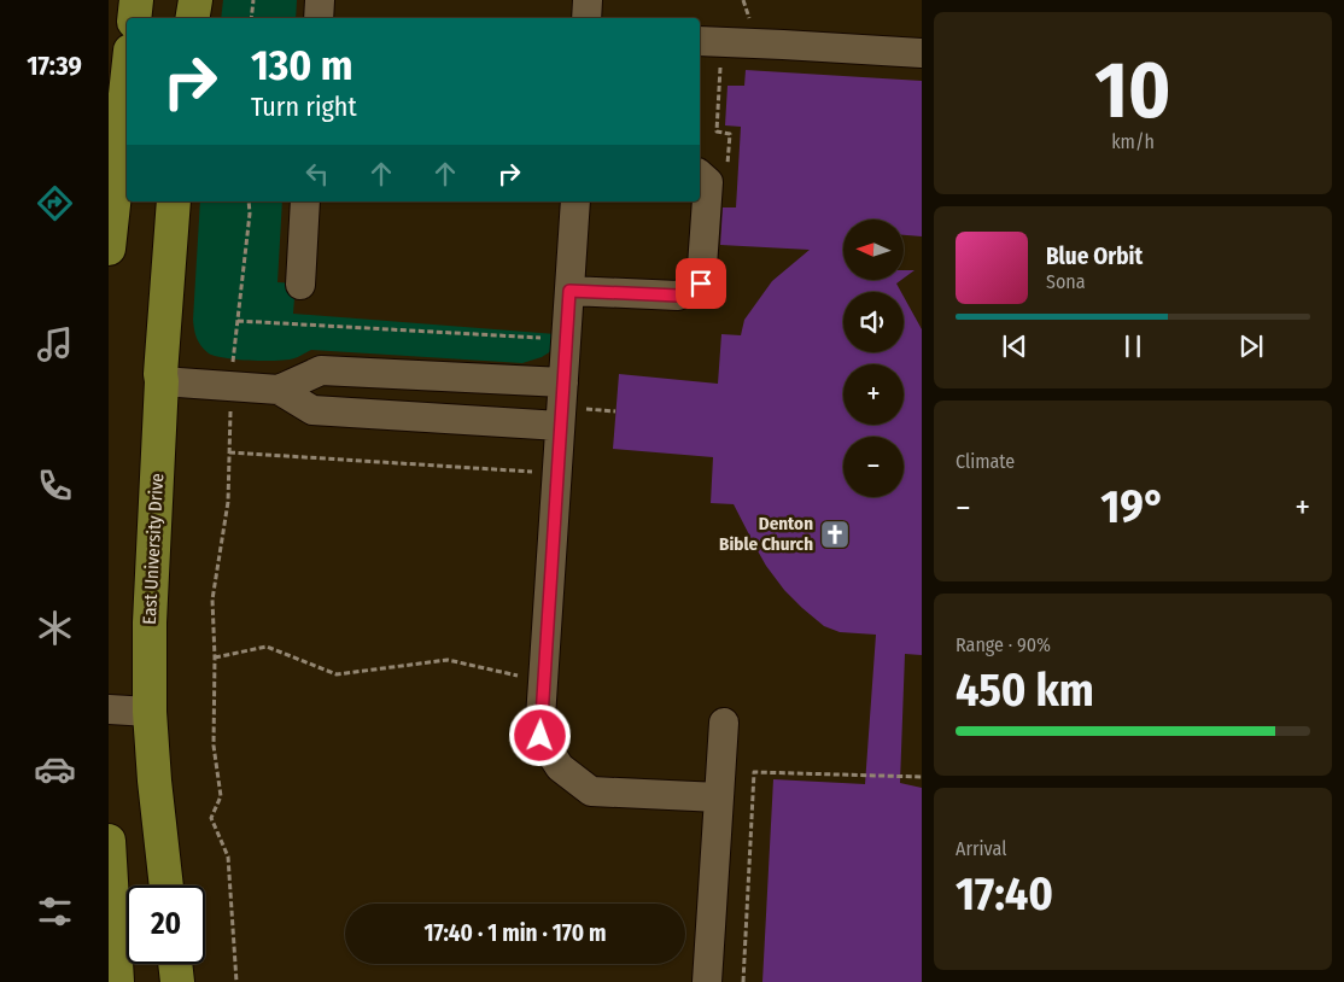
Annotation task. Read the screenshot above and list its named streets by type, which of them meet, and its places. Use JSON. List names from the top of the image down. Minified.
{"streets":{"main road":["East University Drive"]},"places":{"church":["Denton Bible Church"]},"north":"left","page":{"tabs":"17:39","tile":[["10","km/h"],"Climate",["Range · 90%","450 km"],["Arrival","17:40"]],"turn":["130 m","Turn right"],"map_buttons":["+","−"],"song":["Blue Orbit","Sona"],"heat":["−","19°","+"],"limit":"20","trip":"17:40 · 1 min · 170 m"}}
